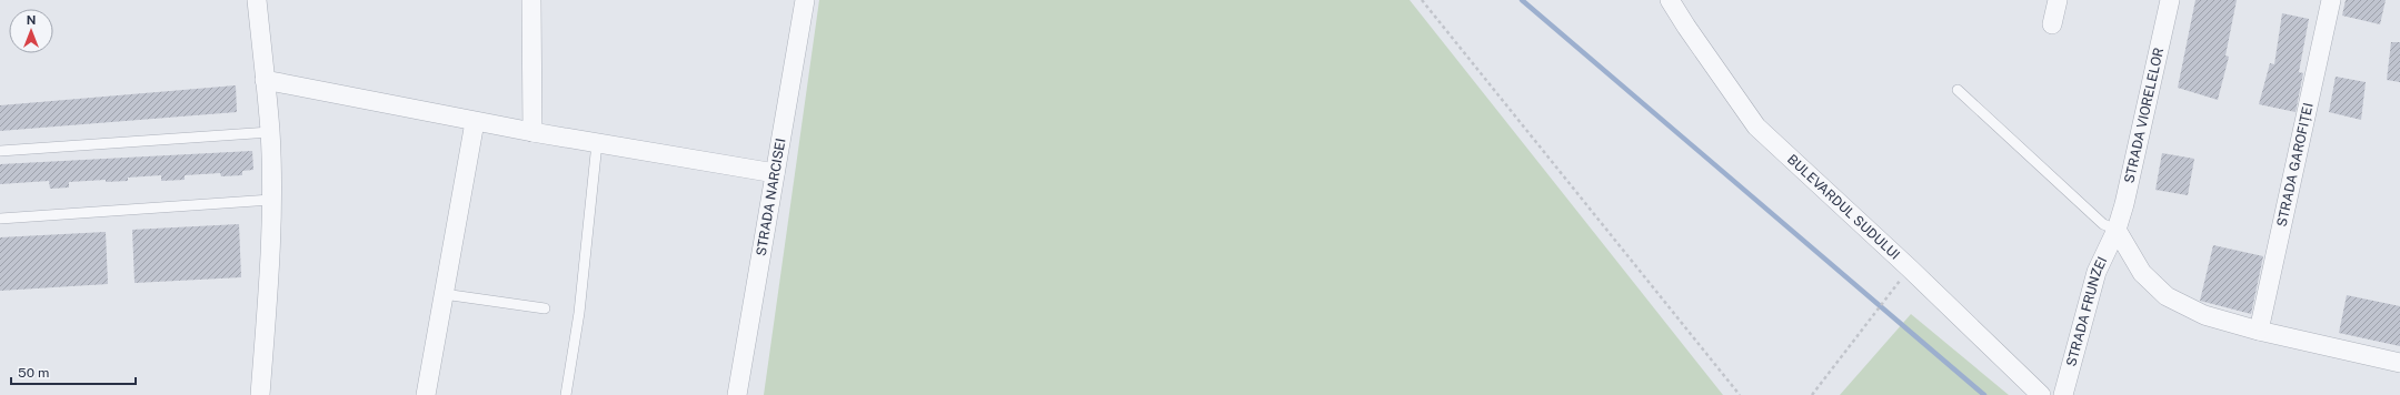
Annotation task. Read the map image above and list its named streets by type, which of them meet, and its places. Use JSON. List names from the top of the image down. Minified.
{"streets":{"street":["STRADA VIORELELOR","STRADA GAROFIȚEI","STRADA NARCISEI","BULEVARDUL SUDULUI","STRADA FRUNZEI"]},"crossings":[["STRADA VIORELELOR","STRADA FRUNZEI"]],"scale_bar":"50 m","north":"top"}
